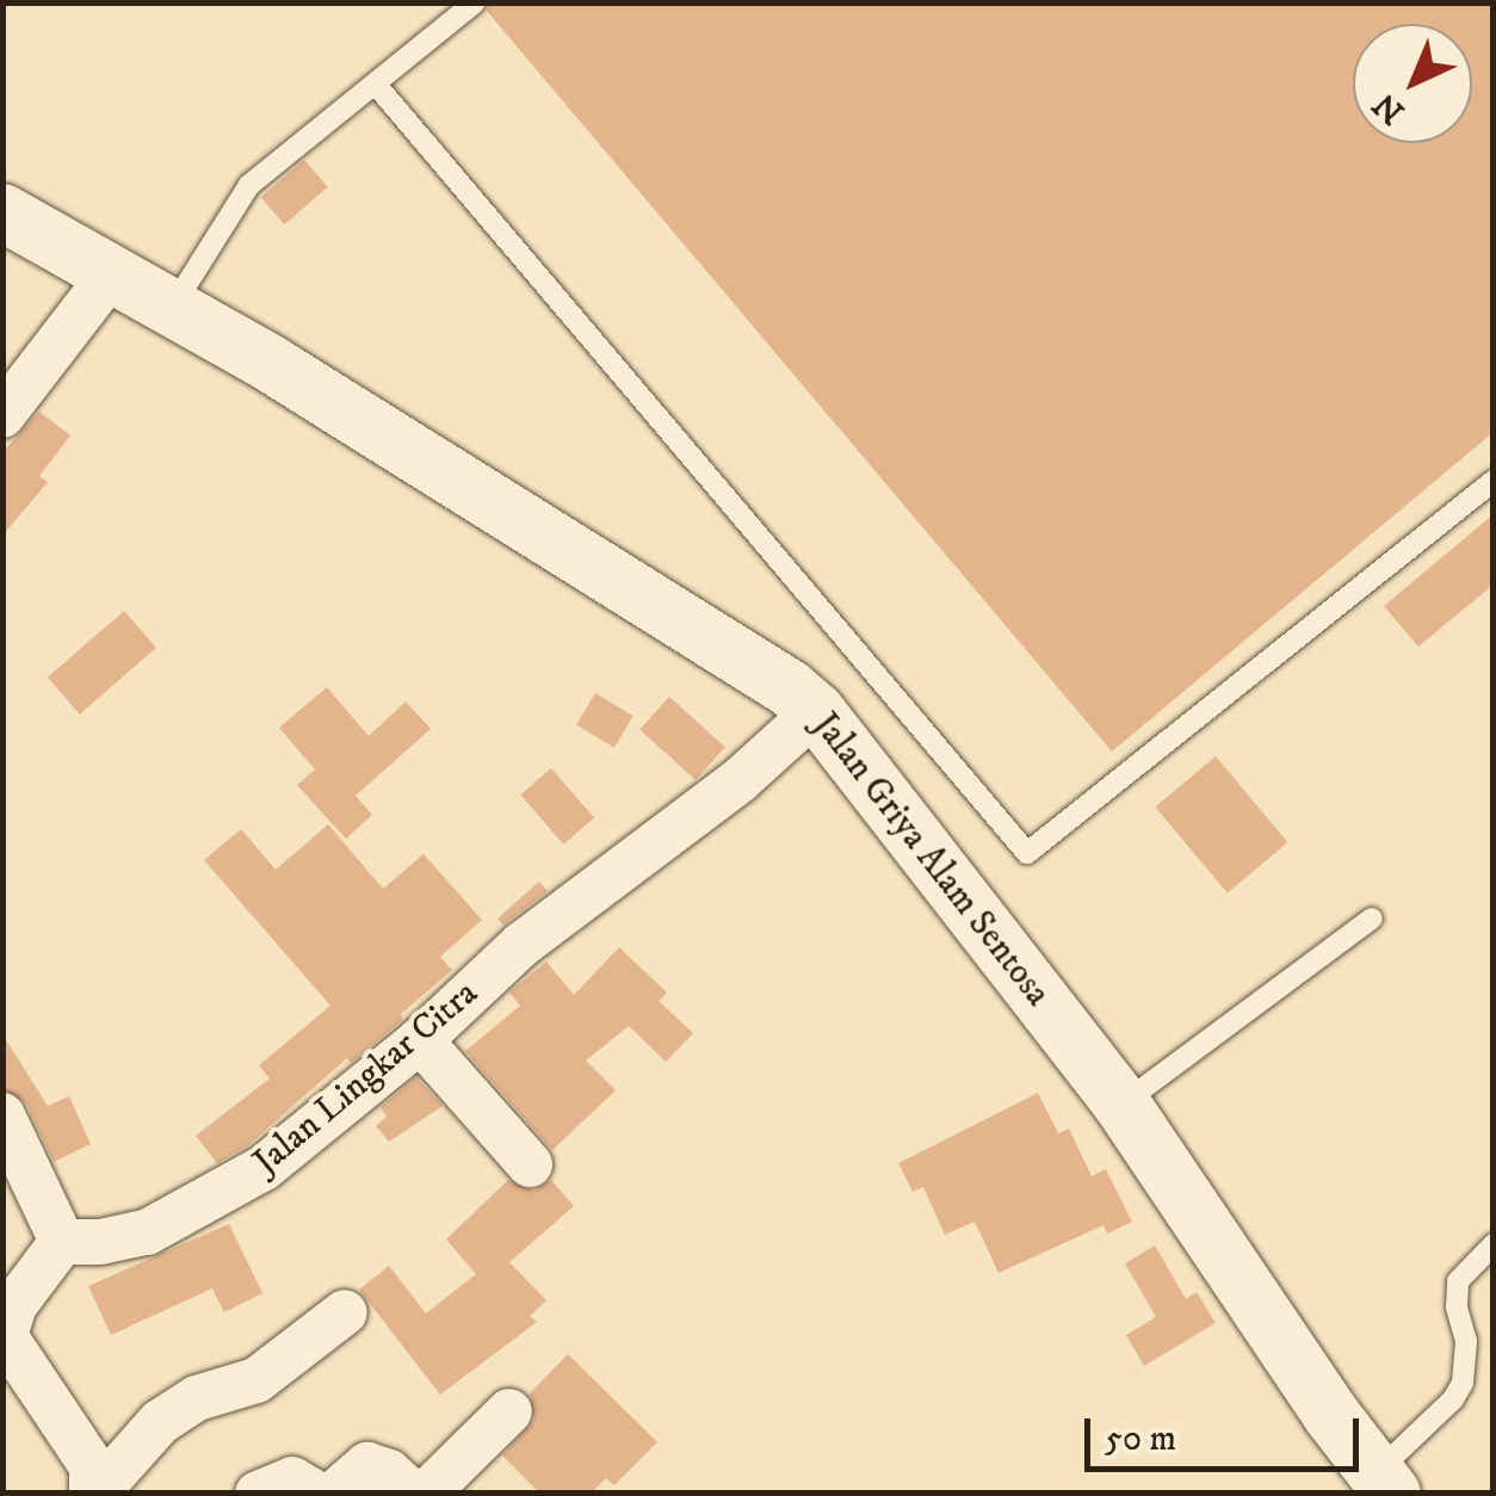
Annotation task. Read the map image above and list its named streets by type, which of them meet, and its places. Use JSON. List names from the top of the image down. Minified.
{"streets":{"street":["Jalan Griya Alam Sentosa","Jalan Lingkar Citra"]},"crossings":[["Jalan Griya Alam Sentosa","Jalan Lingkar Citra"]],"scale_bar":"50 m","north":"bottom left"}
